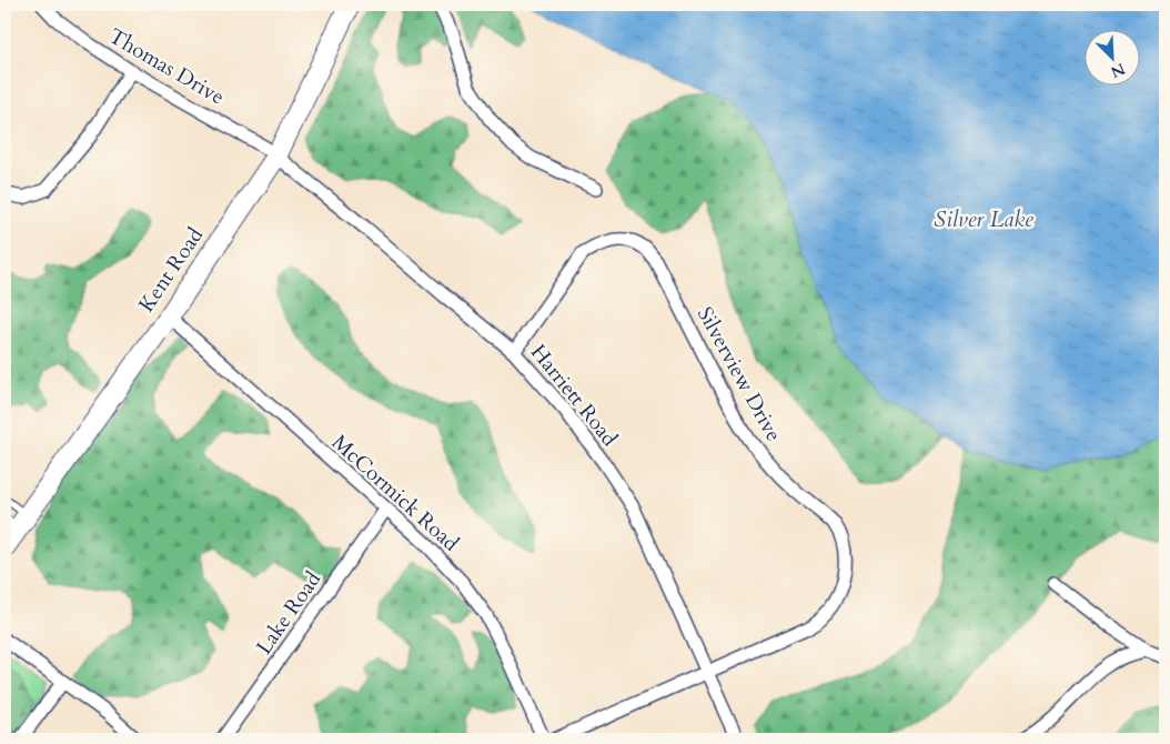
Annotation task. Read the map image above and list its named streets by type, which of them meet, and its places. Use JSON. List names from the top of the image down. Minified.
{"streets":{"main road":["Kent Road"],"street":["Thomas Drive","Silverview Drive","Harriett Road","McCormick Road","Lake Road"]},"crossings":[["Thomas Drive","Kent Road"],["Thomas Drive","Harriett Road"],["Kent Road","Harriett Road"],["Kent Road","McCormick Road"],["Silverview Drive","Harriett Road"],["McCormick Road","Lake Road"]],"water":["Silver Lake"],"north":"bottom right"}
